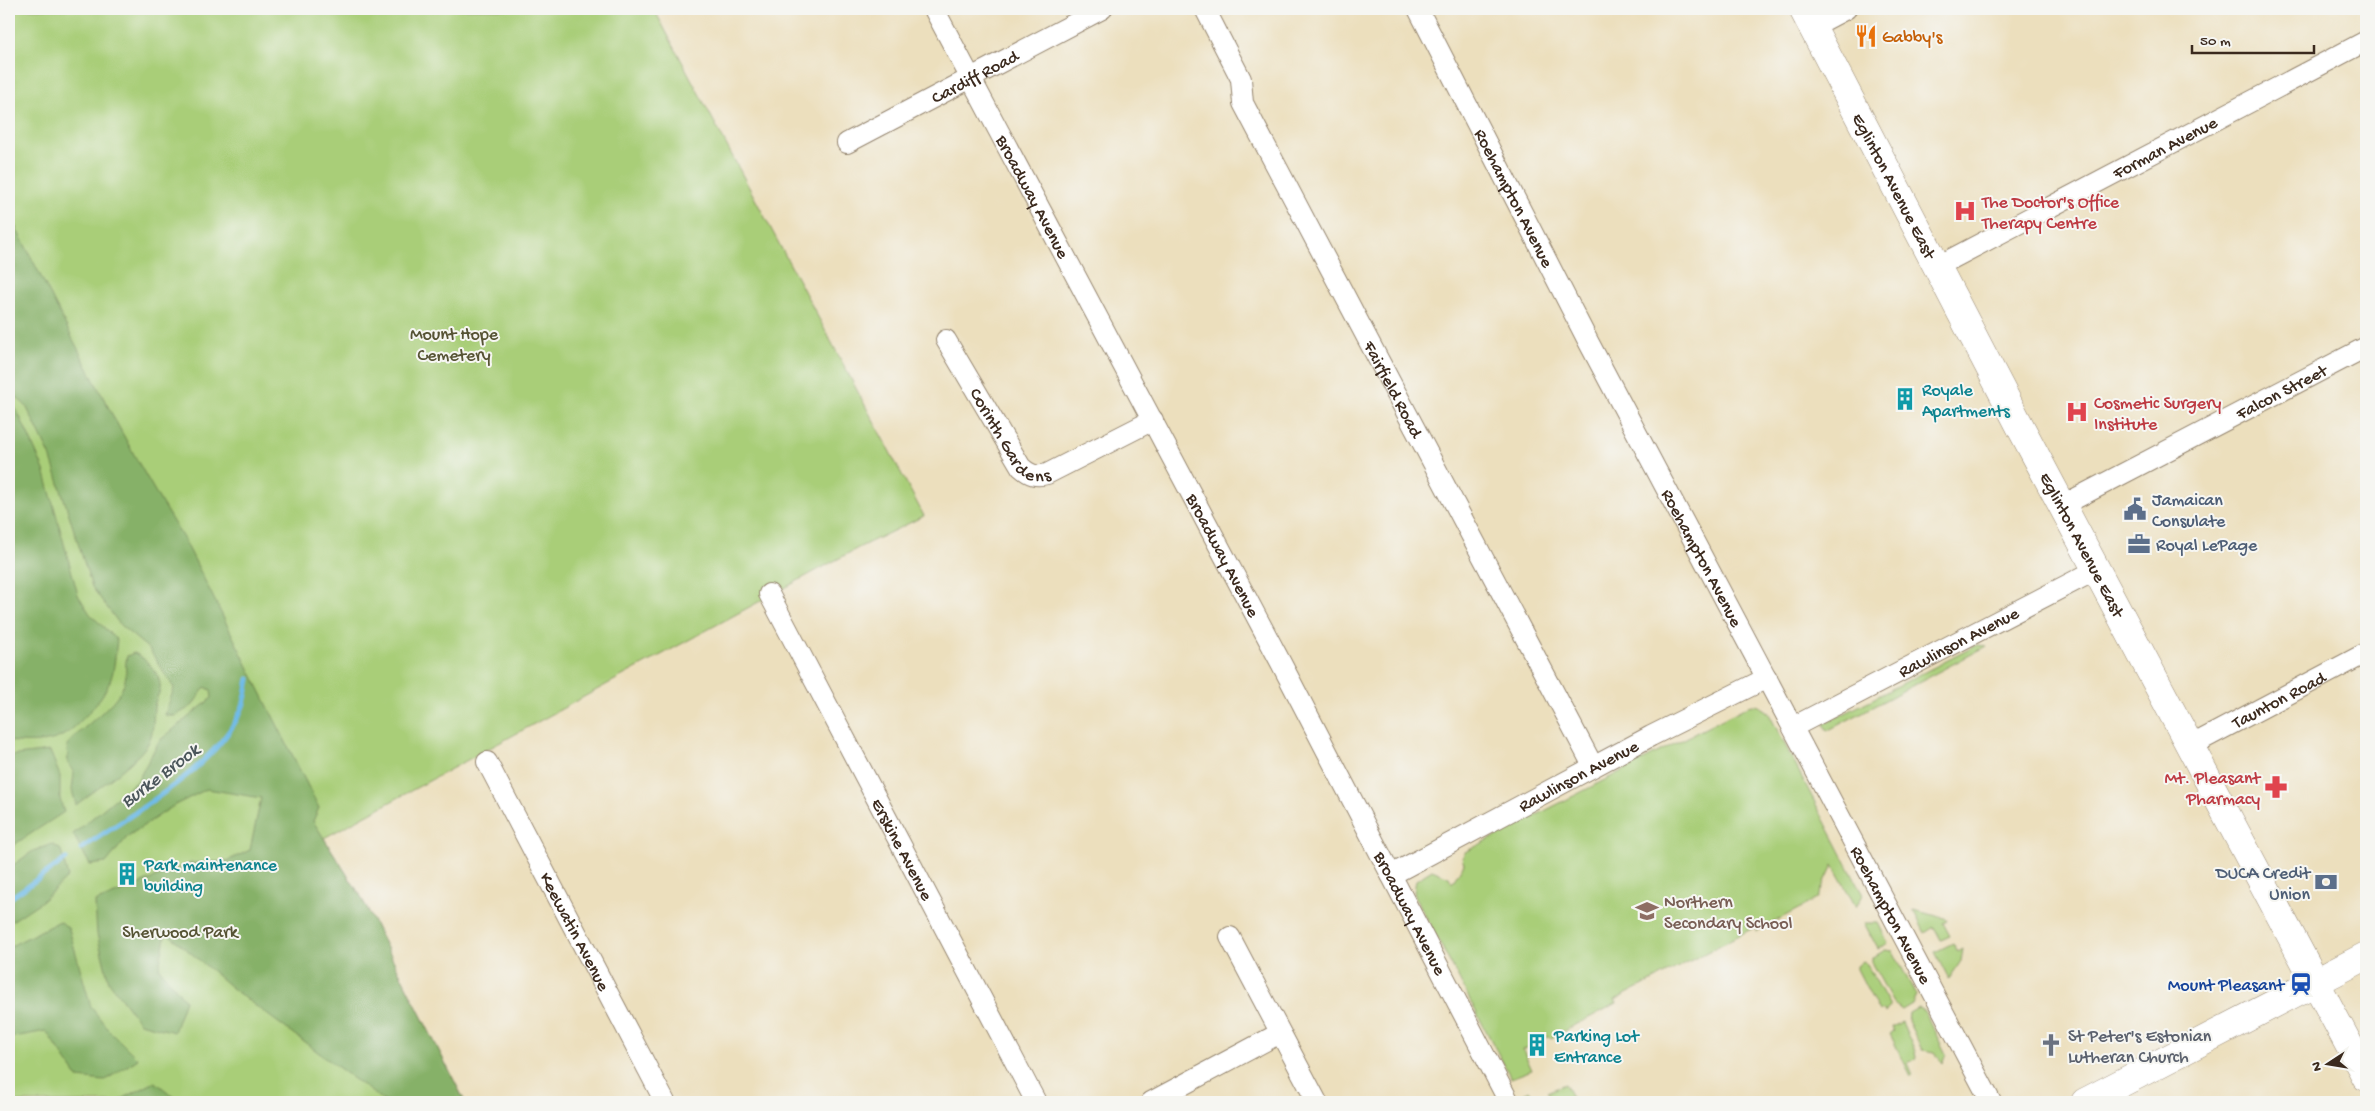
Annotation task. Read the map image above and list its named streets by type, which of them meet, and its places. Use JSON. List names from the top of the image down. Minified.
{"streets":{"main road":["Eglinton Avenue East"],"street":["Cardiff Road","Forman Avenue","Broadway Avenue","Roehampton Avenue","Fairfield Road","Falcon Street","Corinth Gardens","Rawlinson Avenue","Taunton Road","Erskine Avenue","Keewatin Avenue"]},"crossings":[["Cardiff Road","Broadway Avenue"],["Forman Avenue","Eglinton Avenue East"],["Eglinton Avenue East","Falcon Street"],["Eglinton Avenue East","Rawlinson Avenue"],["Eglinton Avenue East","Taunton Road"],["Broadway Avenue","Corinth Gardens"],["Broadway Avenue","Rawlinson Avenue"],["Roehampton Avenue","Rawlinson Avenue"],["Fairfield Road","Rawlinson Avenue"]],"water":["Burke Brook"],"parks":["Mount Hope Cemetery","Sherwood Park"],"places":{"restaurant":["Gabby's"],"hospital":["The Doctor's Office Therapy Centre","Cosmetic Surgery Institute"],"building":["Royale Apartments","Park maintenance building","Parking Lot Entrance"],"public building":["Jamaican Consulate"],"office":["Royal LePage"],"pharmacy":["Mt. Pleasant Pharmacy"],"bank":["DUCA Credit Union"],"school or university":["Northern Secondary School"],"station":["Mount Pleasant"],"church":["St Peter's Estonian Lutheran Church"]},"scale_bar":"50 m","north":"left"}
